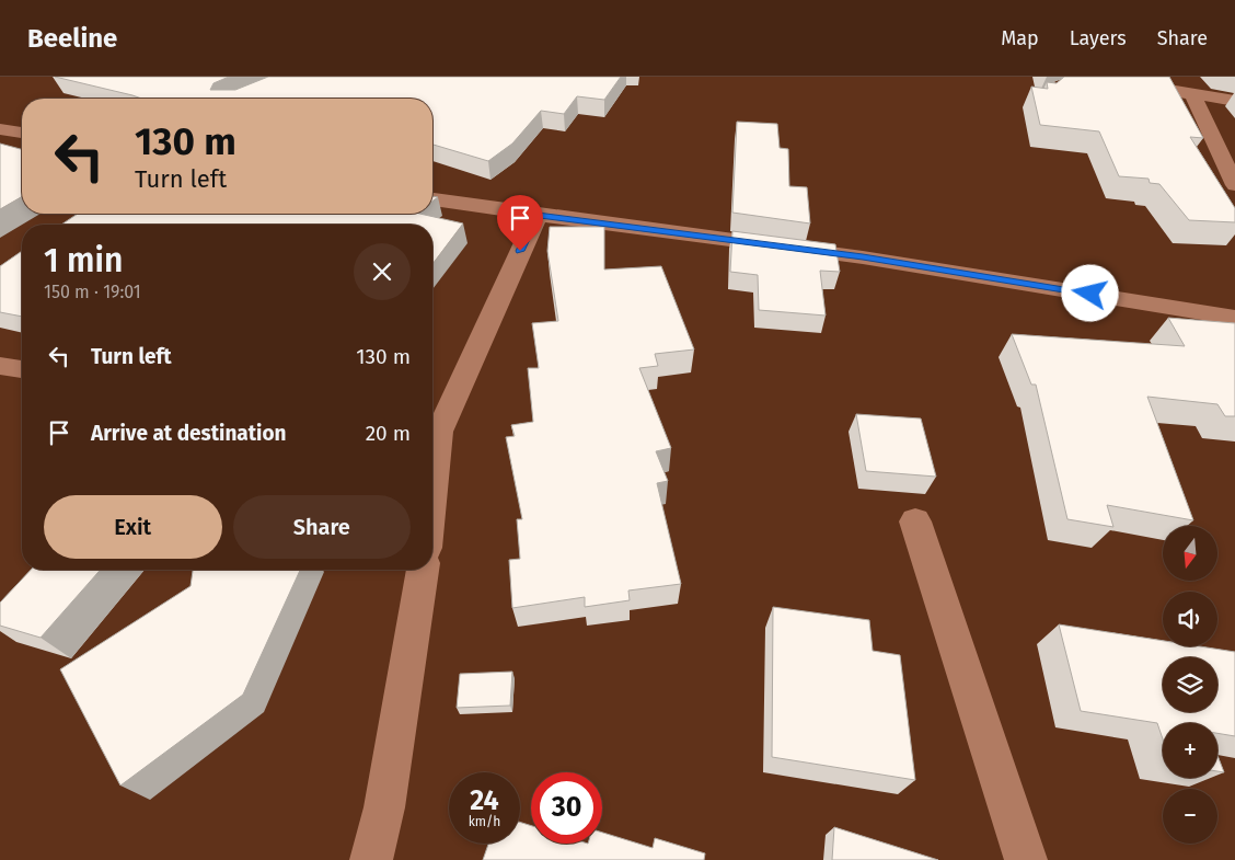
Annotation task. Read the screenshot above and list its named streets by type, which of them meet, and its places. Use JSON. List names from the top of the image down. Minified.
{"north":"bottom","page":{"header":"Beeline","nav":["Map","Layers","Share"],"turn":["130 m","Turn left"],"heading":["1 min","150 m · 19:01"],"list":[{"name":"Turn left","value":"130 m"},{"name":"Arrive at destination","value":"20 m"}],"buttons":["Exit","Share"],"map_buttons":["+","−"],"speed":"24 km/h","limit":"30"}}
